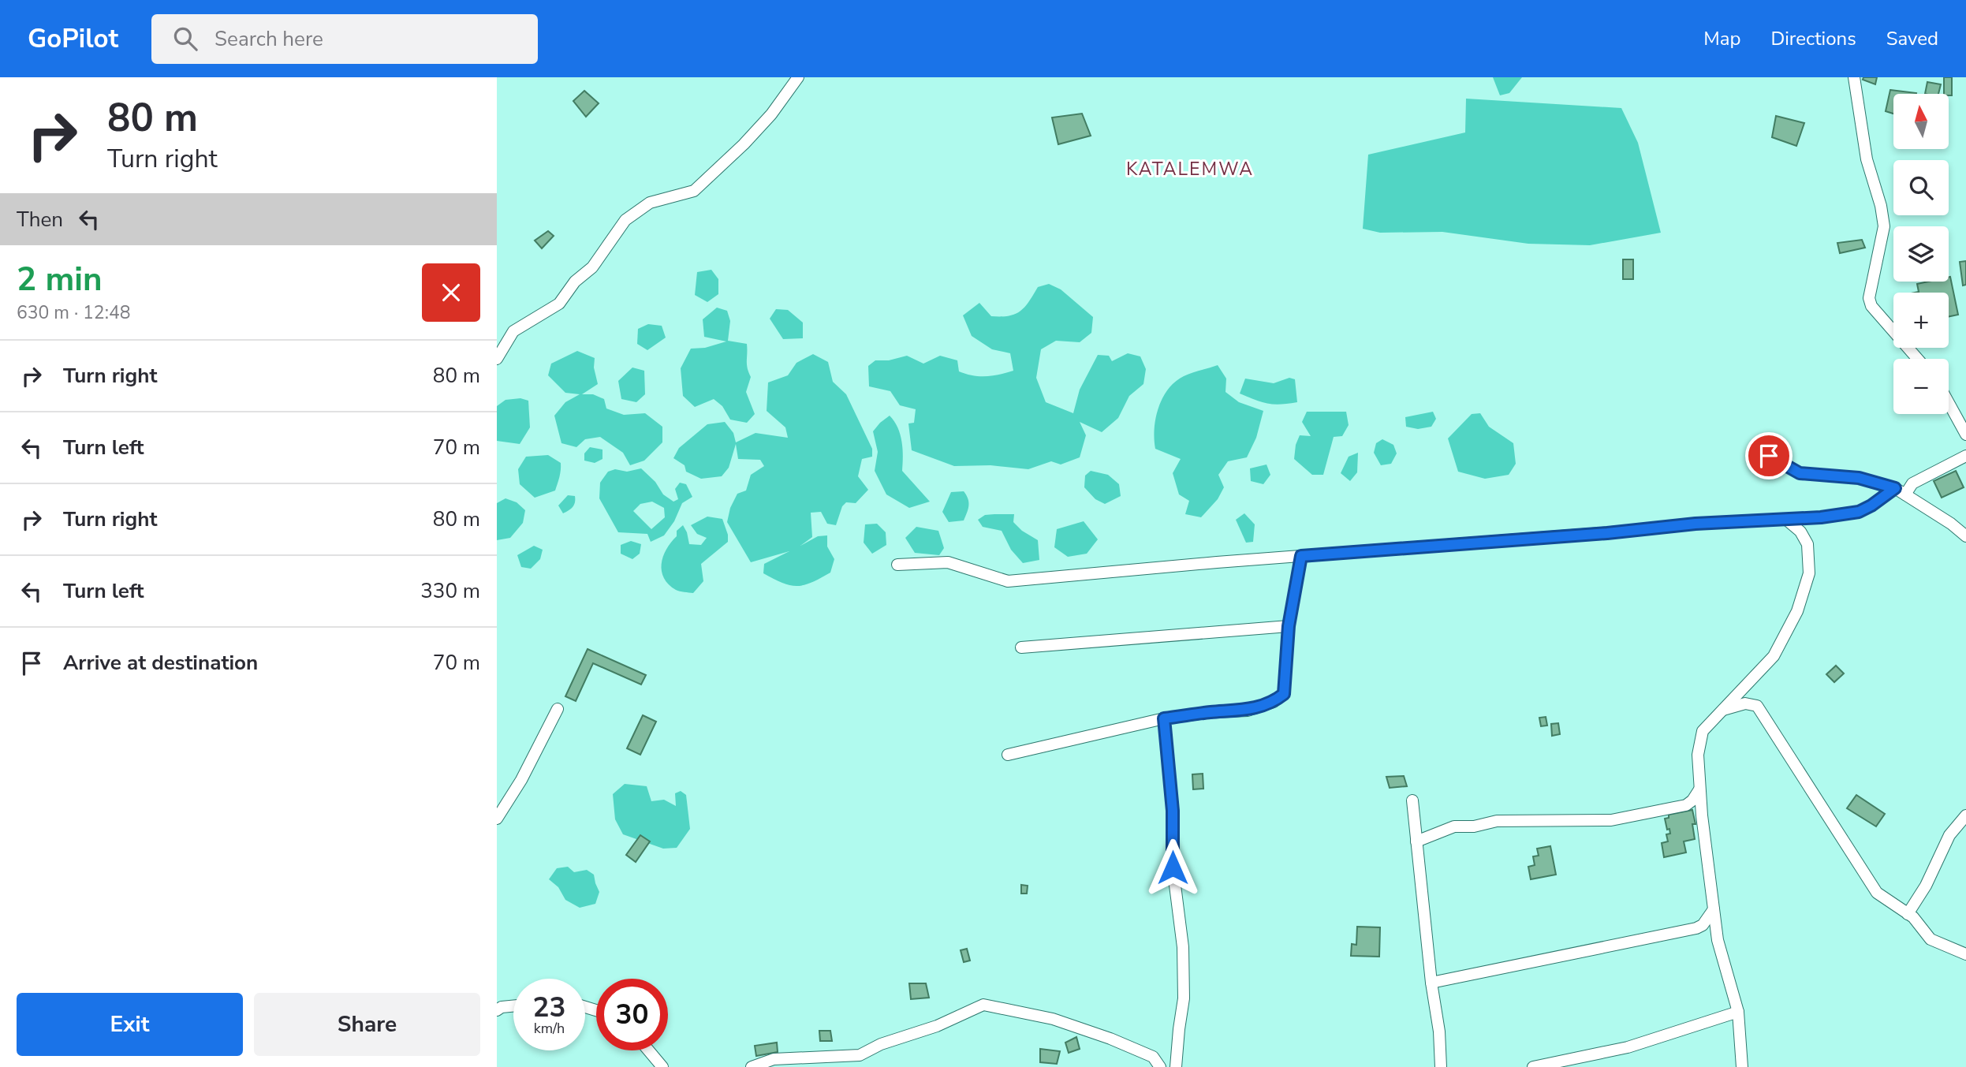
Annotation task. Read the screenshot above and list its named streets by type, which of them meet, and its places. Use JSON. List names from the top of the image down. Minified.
{"districts":["KATALEMWA"],"north":"top","page":{"header":"GoPilot","search":"Search here","nav":["Map","Directions","Saved"],"turn":["80 m","Turn right"],"map_buttons":["+","−"],"then":"Then","heading":["2 min","630 m · 12:48"],"list":[{"name":"Turn right","value":"80 m"},{"name":"Turn left","value":"70 m"},{"name":"Turn right","value":"80 m"},{"name":"Turn left","value":"330 m"},{"name":"Arrive at destination","value":"70 m"}],"speed":"23 km/h","limit":"30","buttons":["Exit","Share"]}}
